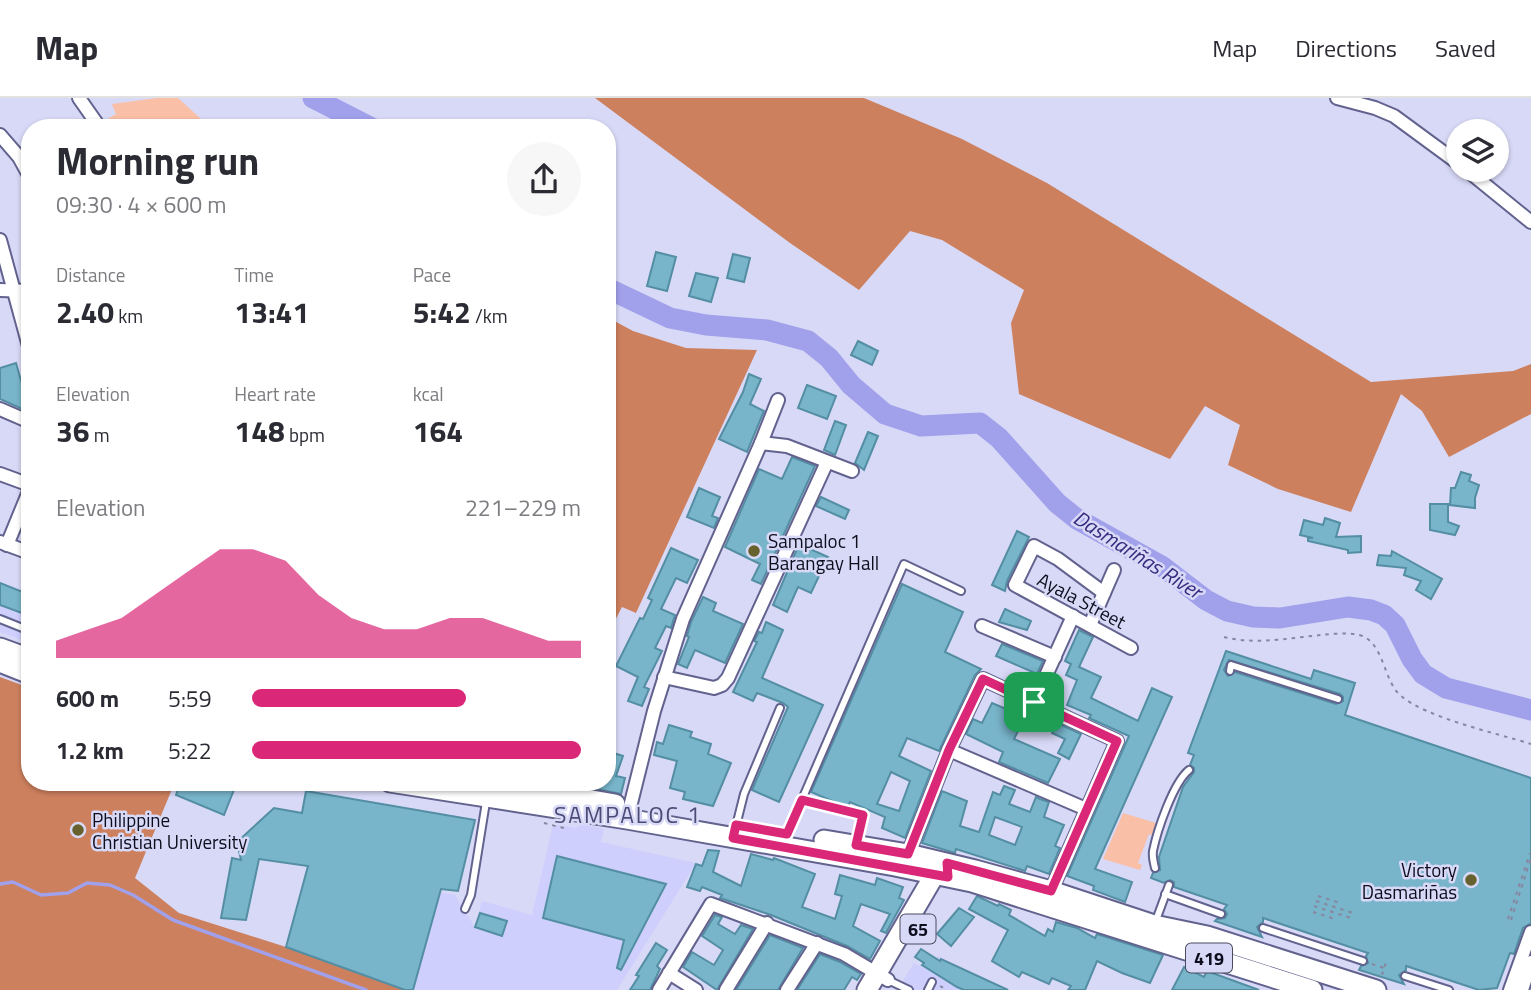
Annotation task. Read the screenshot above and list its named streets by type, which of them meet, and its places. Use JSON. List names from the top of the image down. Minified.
{"streets":{"main road":["65","419"],"street":["Ayala Street"]},"crossings":[["65","419"]],"districts":["SAMPALOC 1"],"water":["Dasmariñas River"],"places":["Sampaloc 1 Barangay Hall","Philippine Christian University","Victory Dasmariñas"],"page":{"header":"Map","nav":["Map","Directions","Saved"],"heading":["Morning run","09:30 · 4 × 600 m"],"stats":[["Distance","2.40 km"],["Time","13:41"],["Pace","5:42 /km"],["Elevation","36 m"],["Heart rate","148 bpm"],["kcal","164"]],"chart":["Elevation","221–229 m"],"list":[{"name":"600 m","note":"5:59"},{"name":"1.2 km","note":"5:22"}]}}
